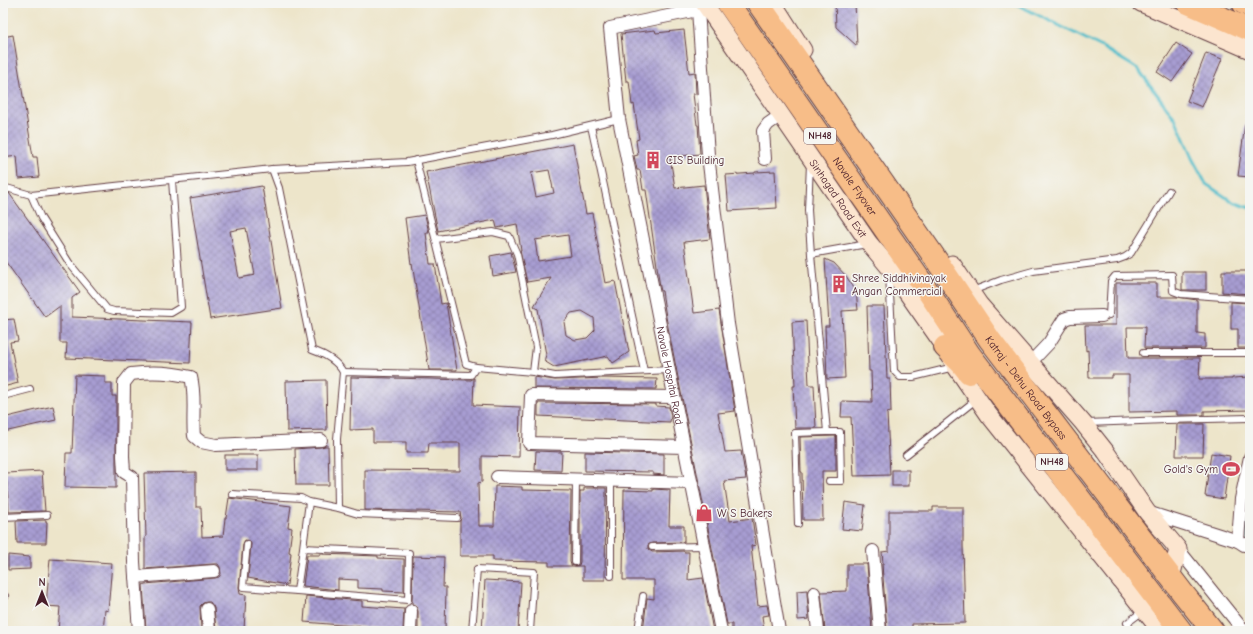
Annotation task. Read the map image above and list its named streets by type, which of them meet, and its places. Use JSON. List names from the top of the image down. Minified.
{"streets":{"highway":["NH48","Navale Flyover","Katraj - Dehu Road Bypass"],"street":["Sinhagad Road Exit","Navale Hospital Road"]},"crossings":[["NH48","Navale Flyover"],["Sinhagad Road Exit","Navale Hospital Road"]],"places":{"building":["CIS Building","Shree Siddhivinayak Angan Commercial"],"sports":["Gold's Gym"],"shop":["W S Bakers"]},"north":"top"}
